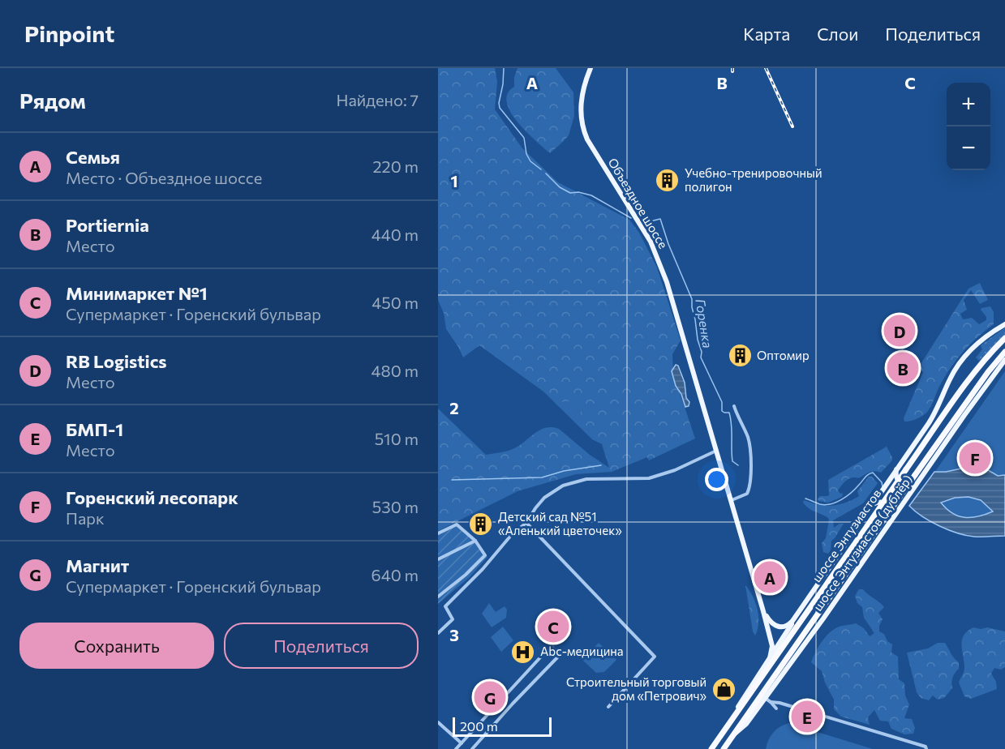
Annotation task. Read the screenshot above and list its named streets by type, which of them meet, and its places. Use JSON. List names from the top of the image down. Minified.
{"streets":{"highway":["шоссе Энтузиастов"],"main road":["Объездное шоссе","шоссе Энтузиастов (дублёр)"]},"crossings":[["шоссе Энтузиастов","шоссе Энтузиастов (дублёр)"]],"water":["Горенка"],"places":{"building":["Учебно-тренировочный полигон","Оптомир","Детский сад №51 «Аленький цветочек»"],"hospital":["Abc-медицина"],"shop":["Строительный торговый дом «Петрович»"]},"scale_bar":"200 m","page":{"header":"Pinpoint","nav":["Карта","Слои","Поделиться"],"heading":["Рядом","Найдено: 7"],"map_buttons":["+","−"],"list":[{"mark":"A","name":"Семья","note":"Место · Объездное шоссе","value":"220 m"},{"mark":"B","name":"Portiernia","note":"Место","value":"440 m"},{"mark":"C","name":"Минимаркет №1","note":"Супермаркет · Горенский бульвар","value":"450 m"},{"mark":"D","name":"RB Logistics","note":"Место","value":"480 m"},{"mark":"E","name":"БМП-1","note":"Место","value":"510 m"},{"mark":"F","name":"Горенский лесопарк","note":"Парк","value":"530 m"},{"mark":"G","name":"Магнит","note":"Супермаркет · Горенский бульвар","value":"640 m"}],"pins":["D","B","F","A","C","G","E"],"buttons":["Сохранить","Поделиться"],"scale":"200 m"},"grid":{"columns":["A","B","C"],"rows":["1","2","3"]}}
